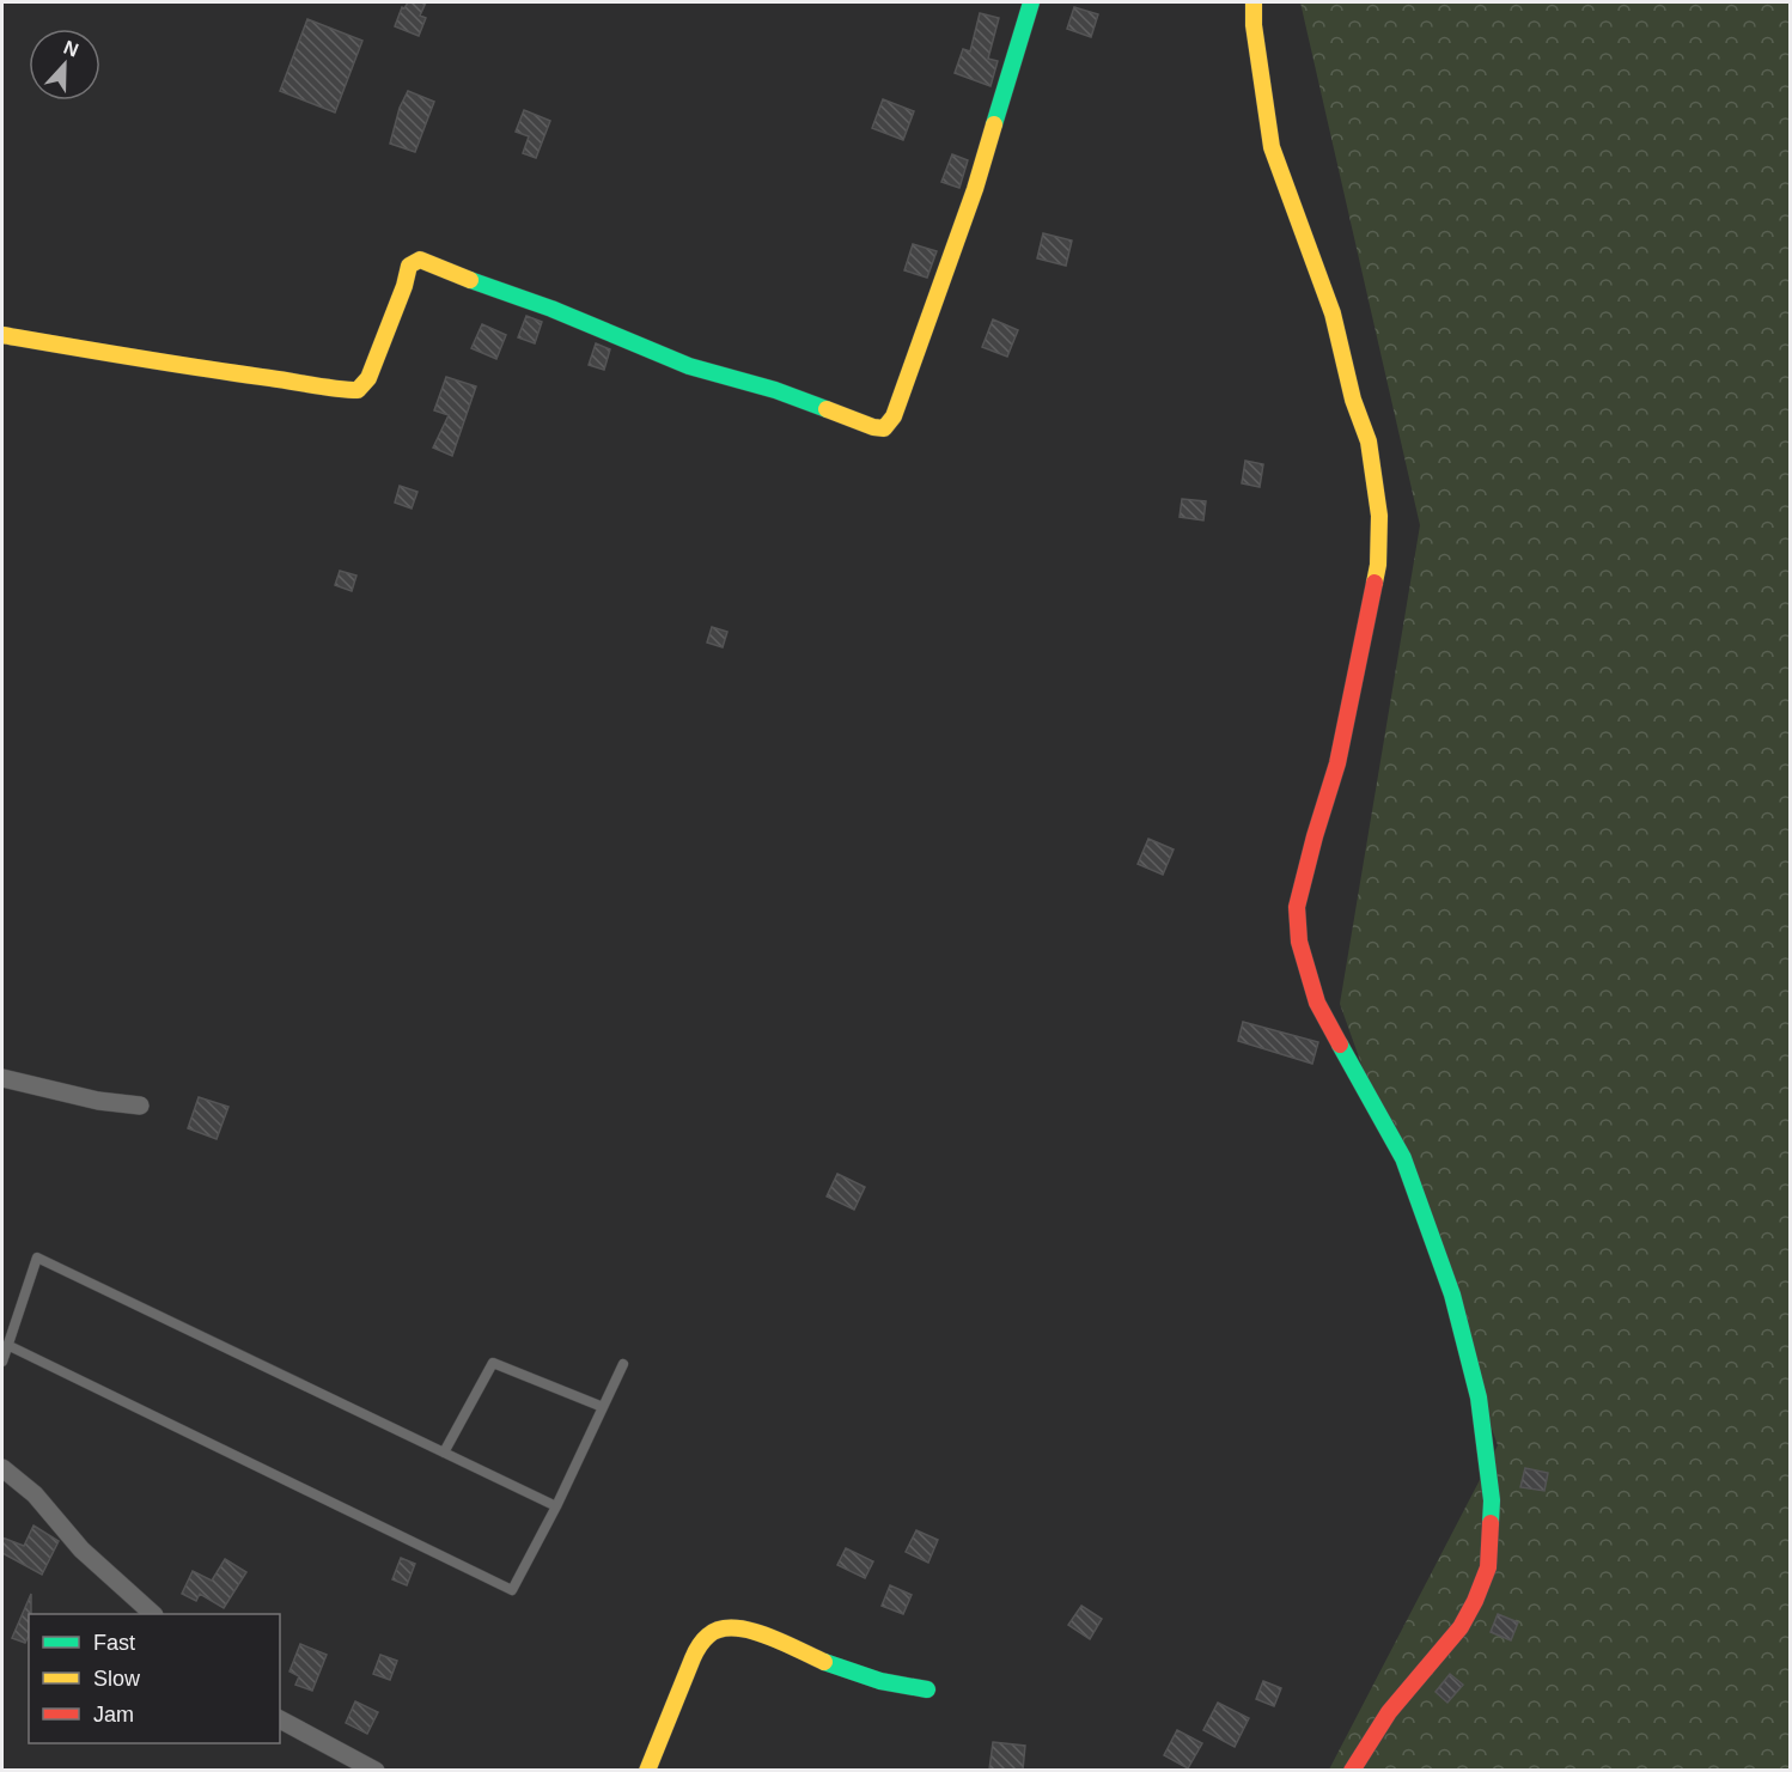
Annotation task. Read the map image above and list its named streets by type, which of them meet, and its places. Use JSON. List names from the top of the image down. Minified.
{"legend":["Fast","Slow","Jam"],"north":"top"}
